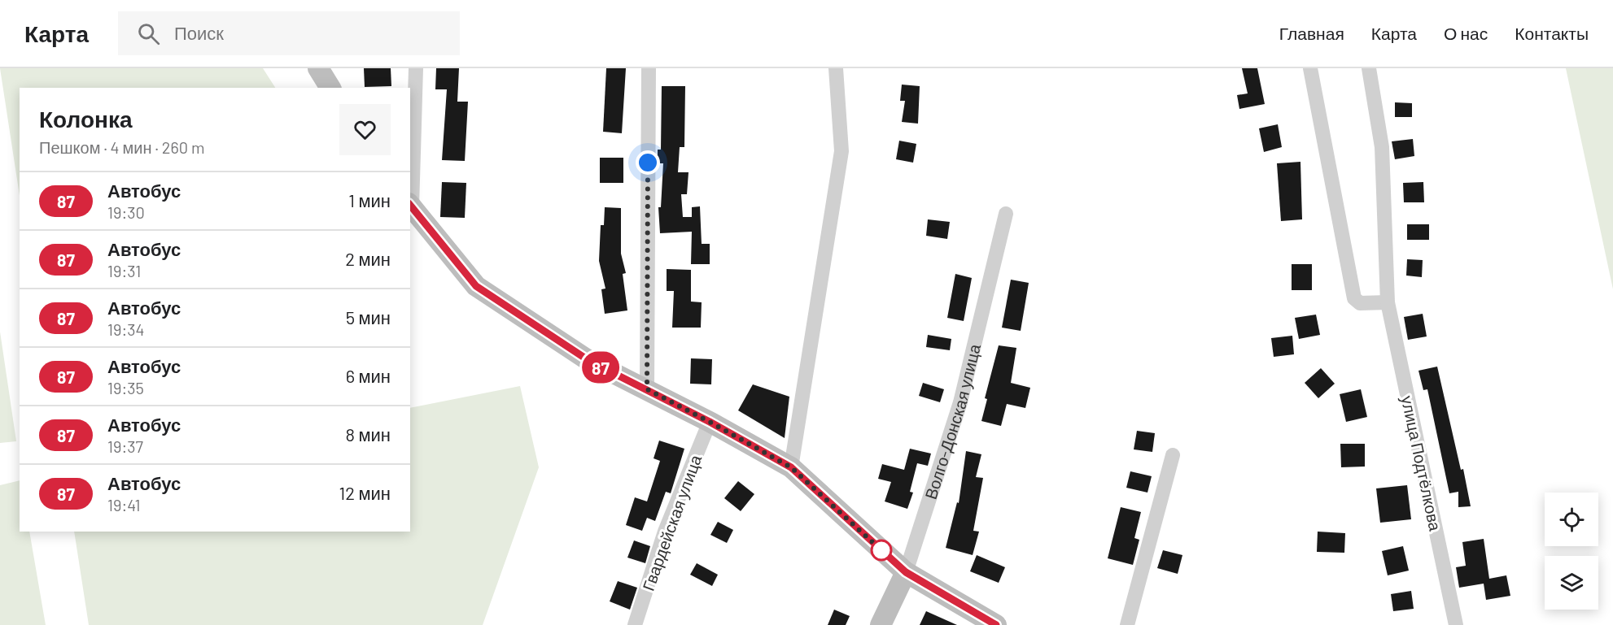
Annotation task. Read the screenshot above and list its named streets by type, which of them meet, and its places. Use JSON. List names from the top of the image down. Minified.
{"streets":{"street":["Волго-Донская улица","улица Подтёлкова","Гвардейская улица"]},"lines":["bus line 87"],"page":{"header":"Карта","search":"Поиск","nav":["Главная","Карта","О нас","Контакты"],"on_map":"87","heading":["Колонка","Пешком · 4 мин · 260 m"],"list":[{"mark":"87","name":"Автобус","note":"19:30","value":"1 мин"},{"mark":"87","name":"Автобус","note":"19:31","value":"2 мин"},{"mark":"87","name":"Автобус","note":"19:34","value":"5 мин"},{"mark":"87","name":"Автобус","note":"19:35","value":"6 мин"},{"mark":"87","name":"Автобус","note":"19:37","value":"8 мин"},{"mark":"87","name":"Автобус","note":"19:41","value":"12 мин"}]}}
